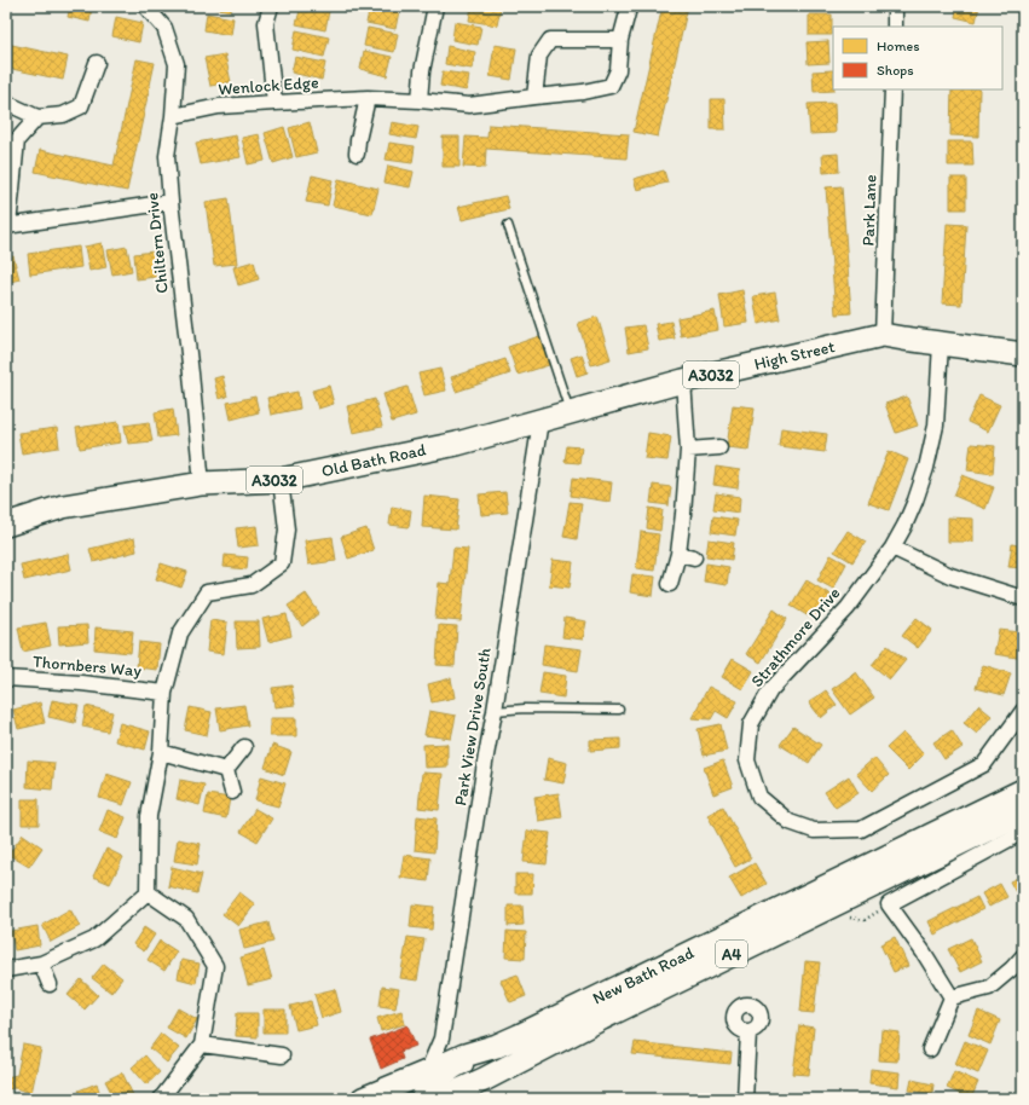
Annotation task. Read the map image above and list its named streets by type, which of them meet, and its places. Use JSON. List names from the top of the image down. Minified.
{"streets":{"main road":["High Street","A3032","Old Bath Road","A4","New Bath Road"],"street":["Wenlock Edge","Park Lane","Chiltern Drive","Strathmore Drive","Thornbers Way","Park View Drive South"]},"crossings":[["Wenlock Edge","Chiltern Drive"],["Park Lane","High Street"],["Chiltern Drive","Old Bath Road"],["High Street","Old Bath Road"],["High Street","Strathmore Drive"],["High Street","Park View Drive South"],["Old Bath Road","Park View Drive South"],["Park View Drive South","New Bath Road"]],"legend":["Homes","Shops"]}
